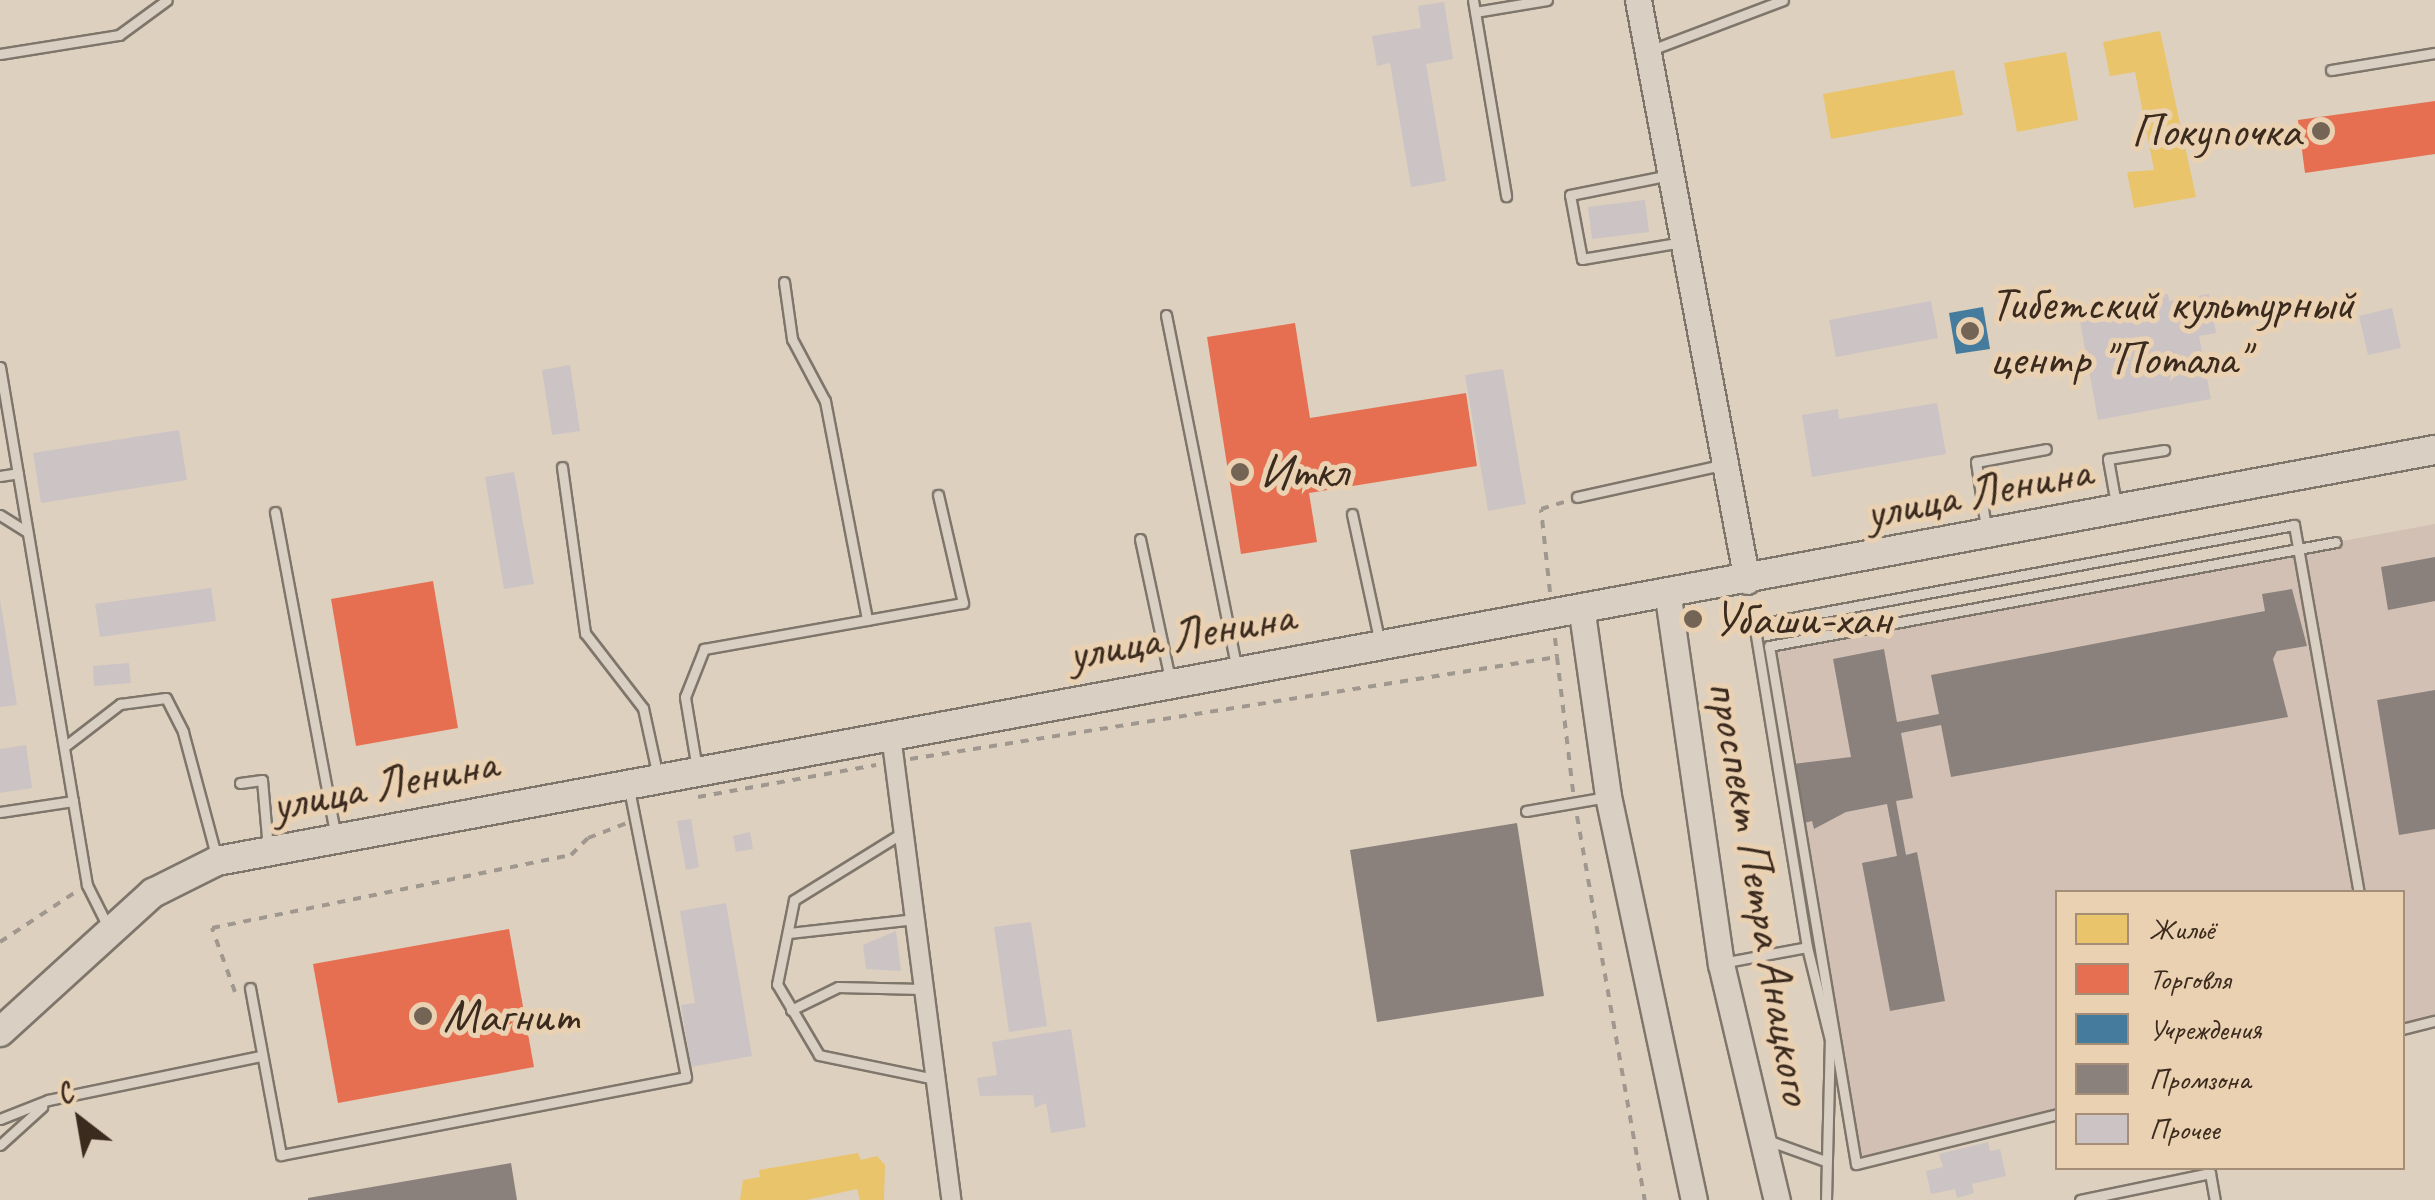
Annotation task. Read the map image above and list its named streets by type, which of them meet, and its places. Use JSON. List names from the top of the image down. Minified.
{"streets":{"main road":["улица Ленина","проспект Петра Анацкого"]},"crossings":[["улица Ленина","проспект Петра Анацкого"]],"places":["Покупочка","Тибетский культурный центр \"Потала\"","Иткл","Убаши-хан","Магнит"],"legend":["Жильё","Торговля","Учреждения","Промзона","Прочее"],"north":"top left"}
